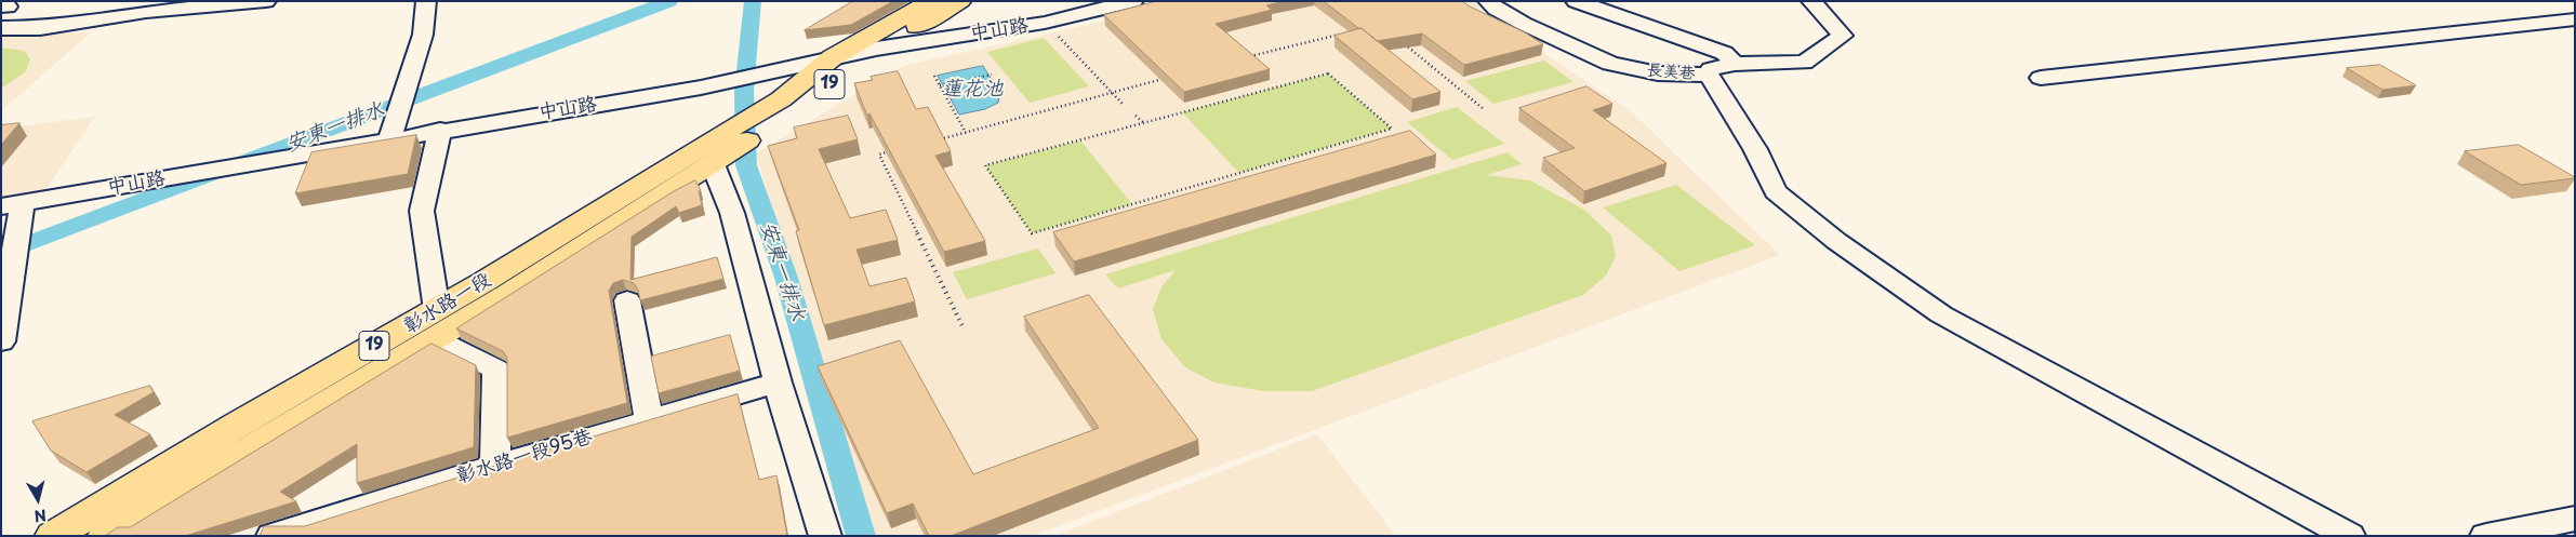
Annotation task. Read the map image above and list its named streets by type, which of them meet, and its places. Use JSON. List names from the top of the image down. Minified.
{"streets":{"main road":["19","彰水路一段"],"street":["中山路","長美巷","彰水路一段95巷"]},"crossings":[["中山路","19"],["中山路","彰水路一段"],["19","彰水路一段"]],"water":["蓮花池","安東一排水"],"north":"bottom"}
